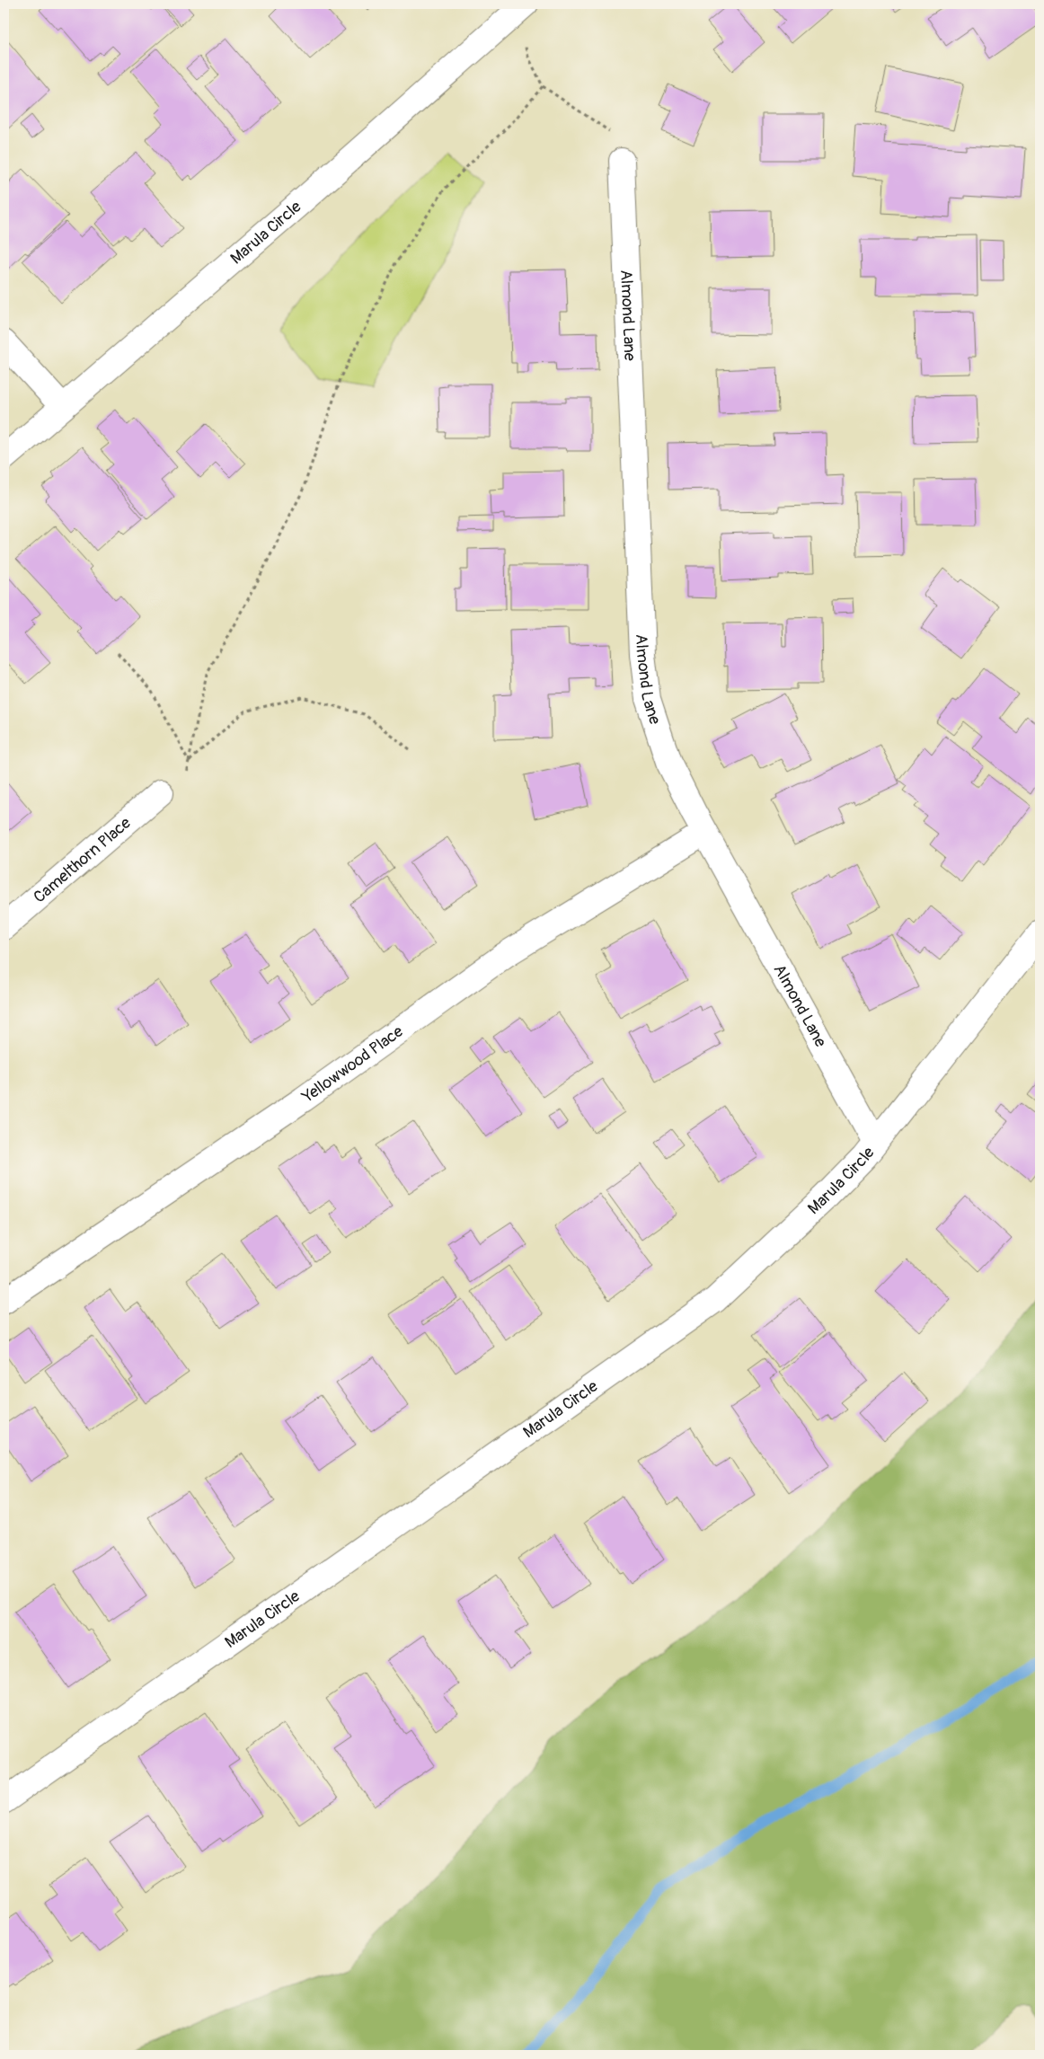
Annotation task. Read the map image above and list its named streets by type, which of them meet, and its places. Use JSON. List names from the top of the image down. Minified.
{"streets":{"street":["Marula Circle","Almond Lane","Camelthorn Place","Yellowwood Place"]},"crossings":[["Marula Circle","Almond Lane"],["Almond Lane","Yellowwood Place"]]}
